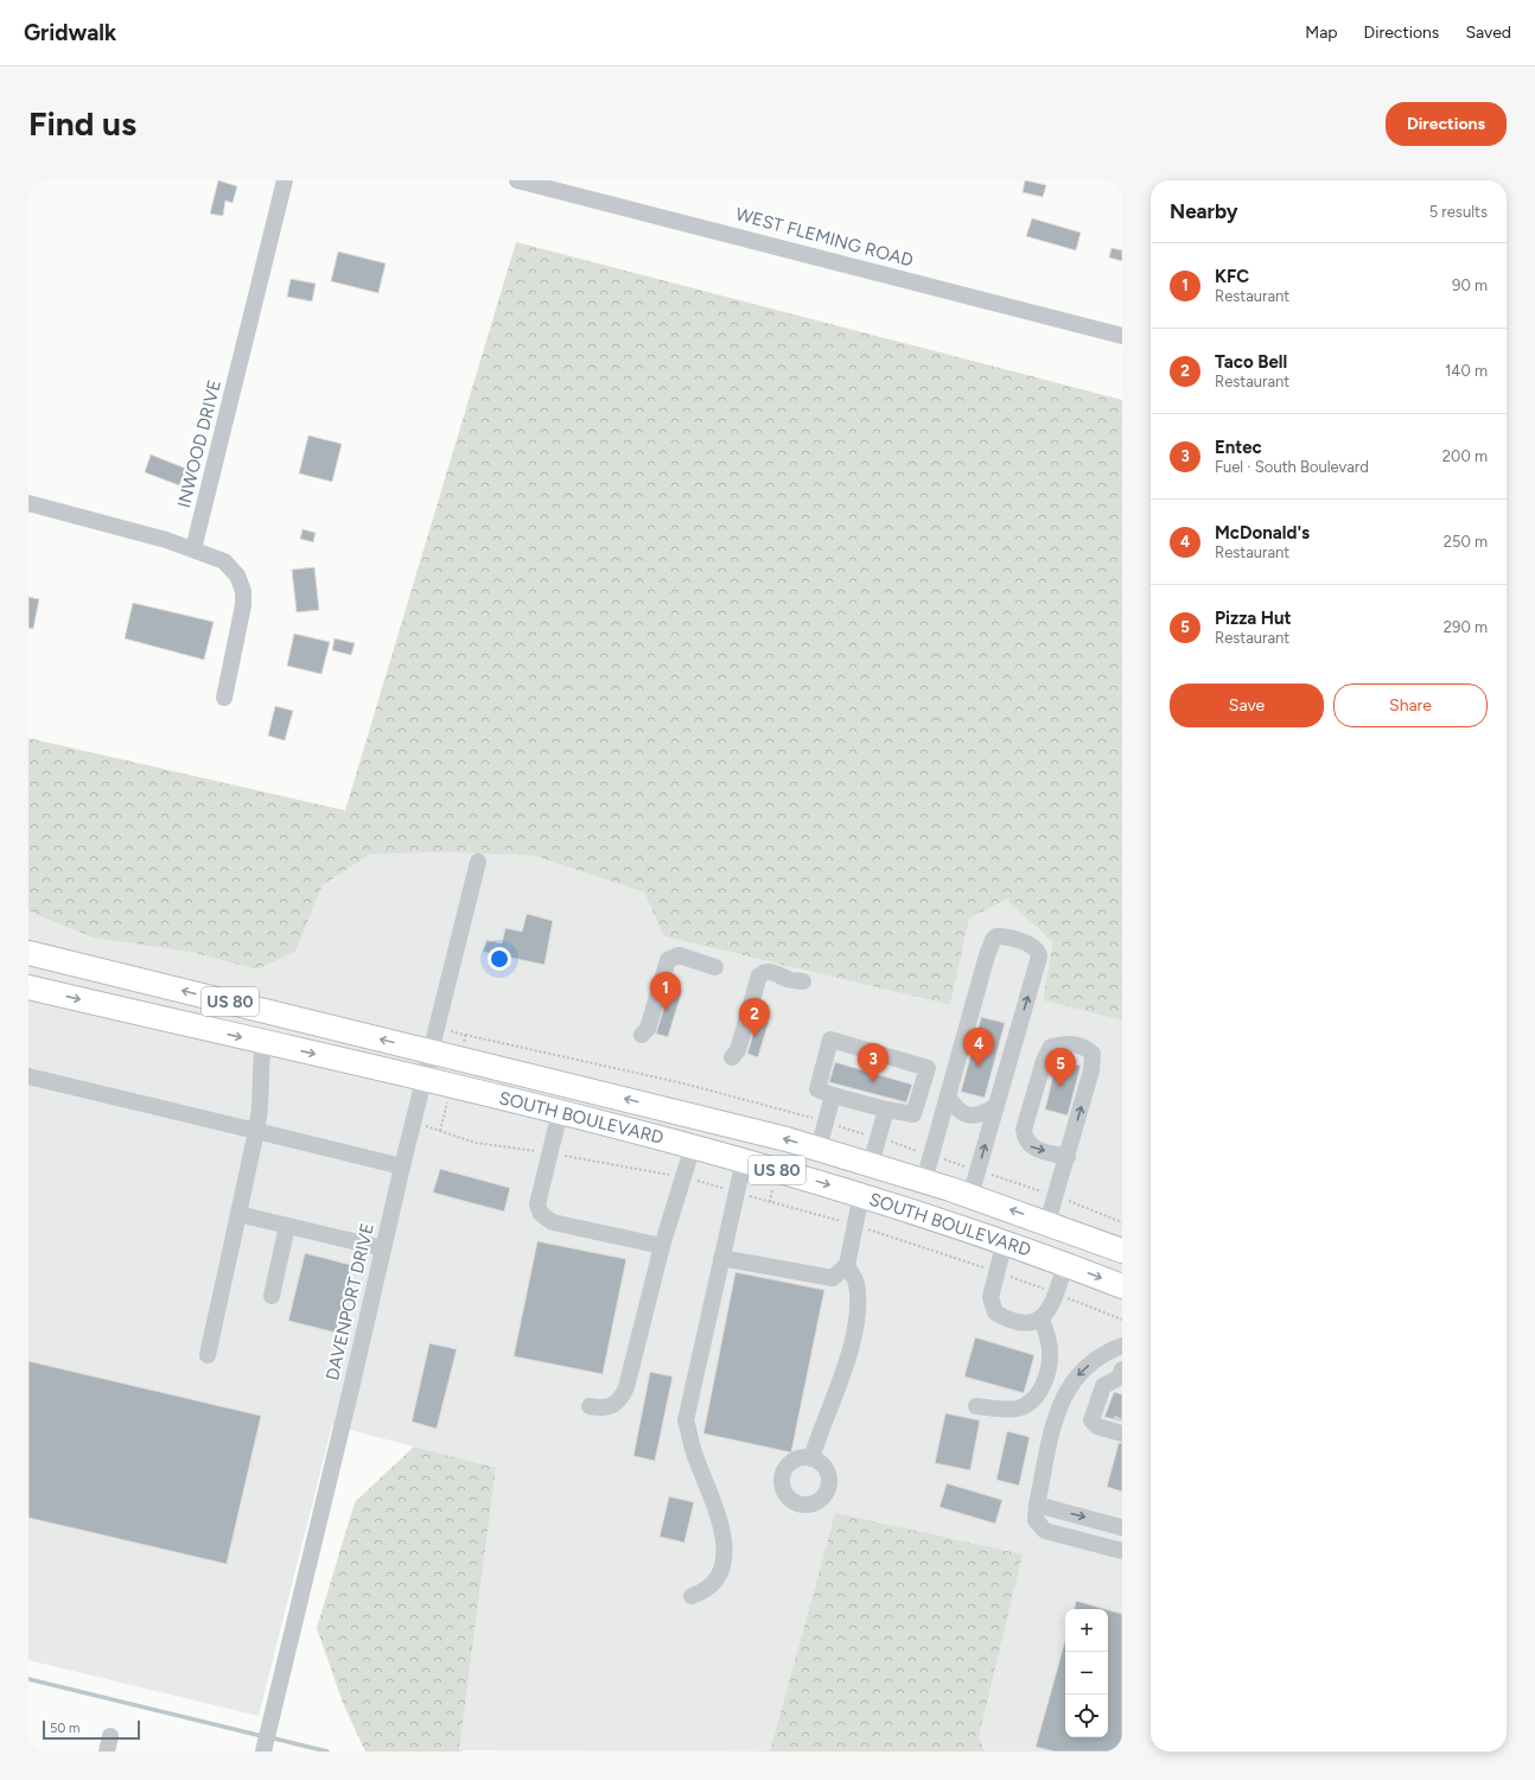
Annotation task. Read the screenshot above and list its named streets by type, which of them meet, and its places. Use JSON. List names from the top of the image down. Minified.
{"streets":{"highway":["US 80","SOUTH BOULEVARD"],"street":["WEST FLEMING ROAD","INWOOD DRIVE","DAVENPORT DRIVE"]},"crossings":[["SOUTH BOULEVARD","DAVENPORT DRIVE"]],"scale_bar":"50 m","page":{"header":"Gridwalk","nav":["Map","Directions","Saved"],"buttons":["Directions",["Save","Share"]],"title":"Find us","heading":["Nearby","5 results"],"list":[{"mark":"1","name":"KFC","note":"Restaurant","value":"90 m"},{"mark":"2","name":"Taco Bell","note":"Restaurant","value":"140 m"},{"mark":"3","name":"Entec","note":"Fuel · South Boulevard","value":"200 m"},{"mark":"4","name":"McDonald's","note":"Restaurant","value":"250 m"},{"mark":"5","name":"Pizza Hut","note":"Restaurant","value":"290 m"}],"pins":["1","2","4","3","5"],"map_buttons":["+","−"],"scale":"50 m"}}
